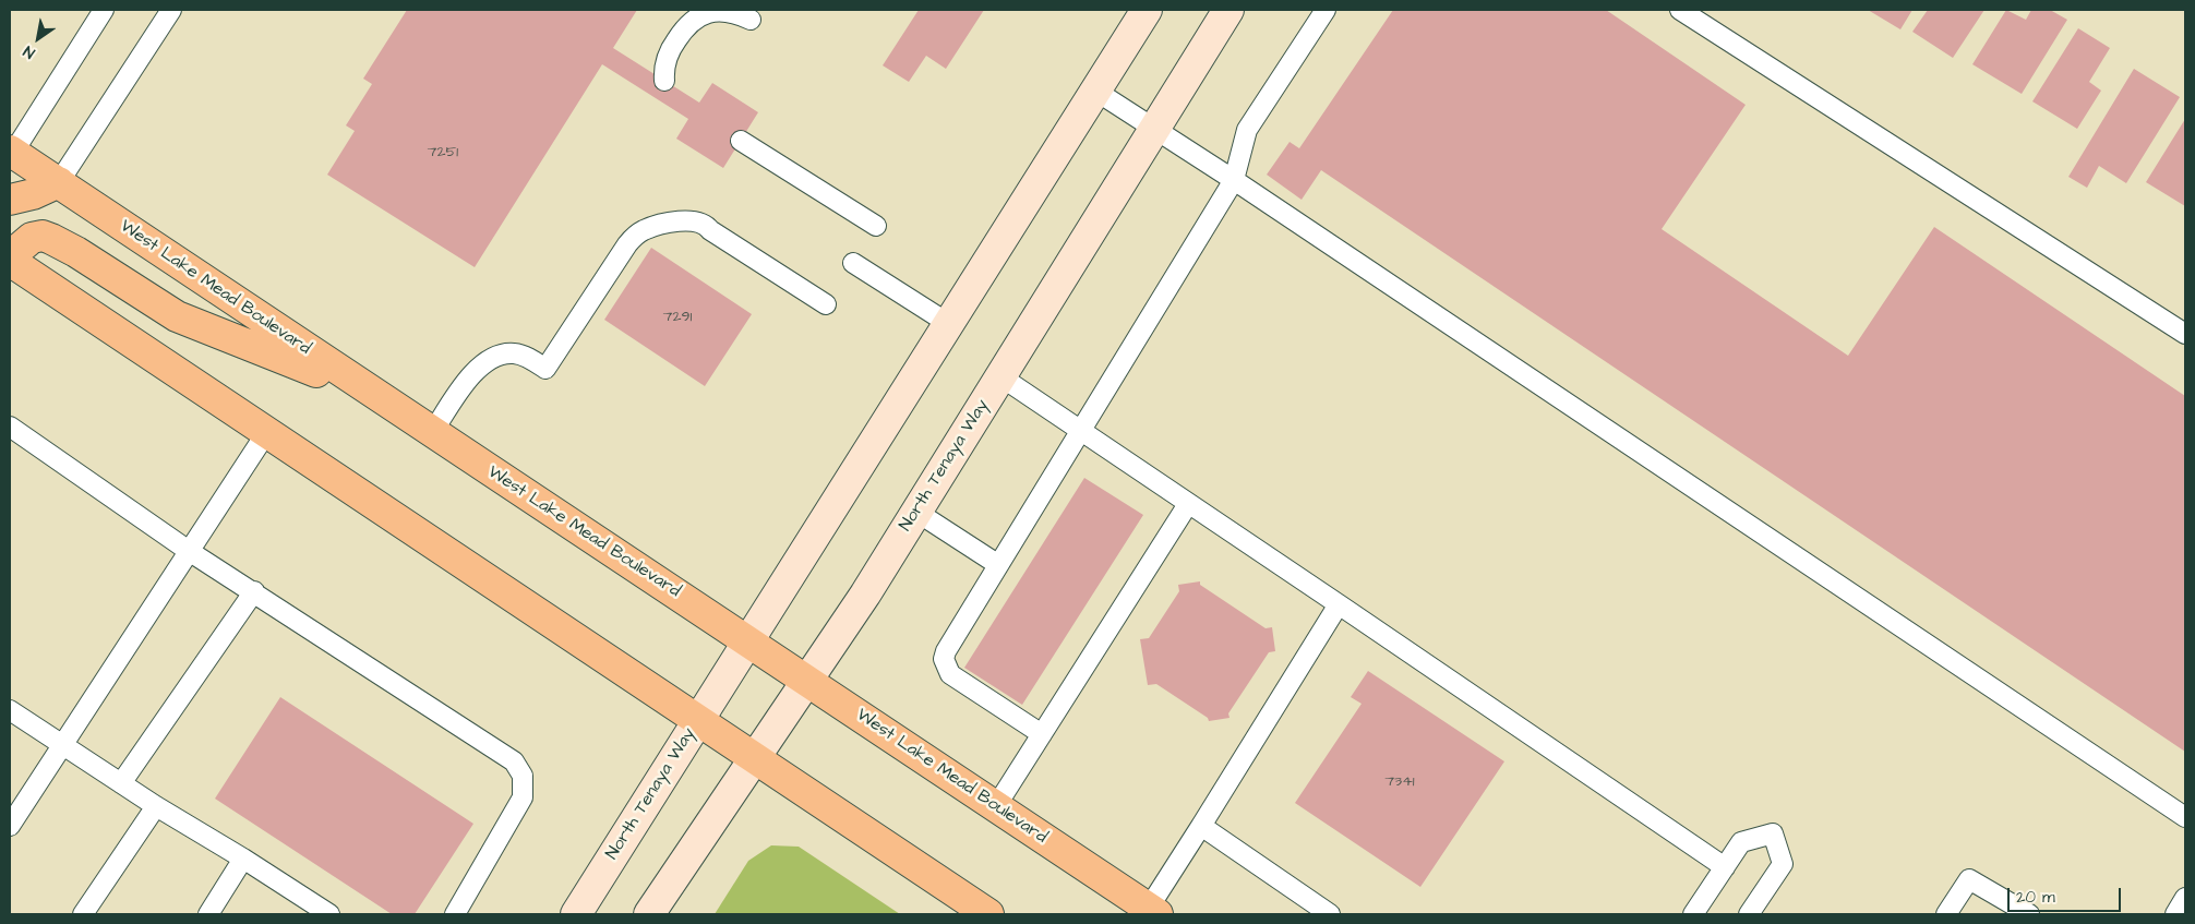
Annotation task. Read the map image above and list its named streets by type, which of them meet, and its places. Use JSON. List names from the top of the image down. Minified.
{"streets":{"main road":["West Lake Mead Boulevard","North Tenaya Way"]},"crossings":[["West Lake Mead Boulevard","North Tenaya Way"]],"house_numbers":["7251","7291","7341"],"scale_bar":"20 m","north":"bottom left"}
